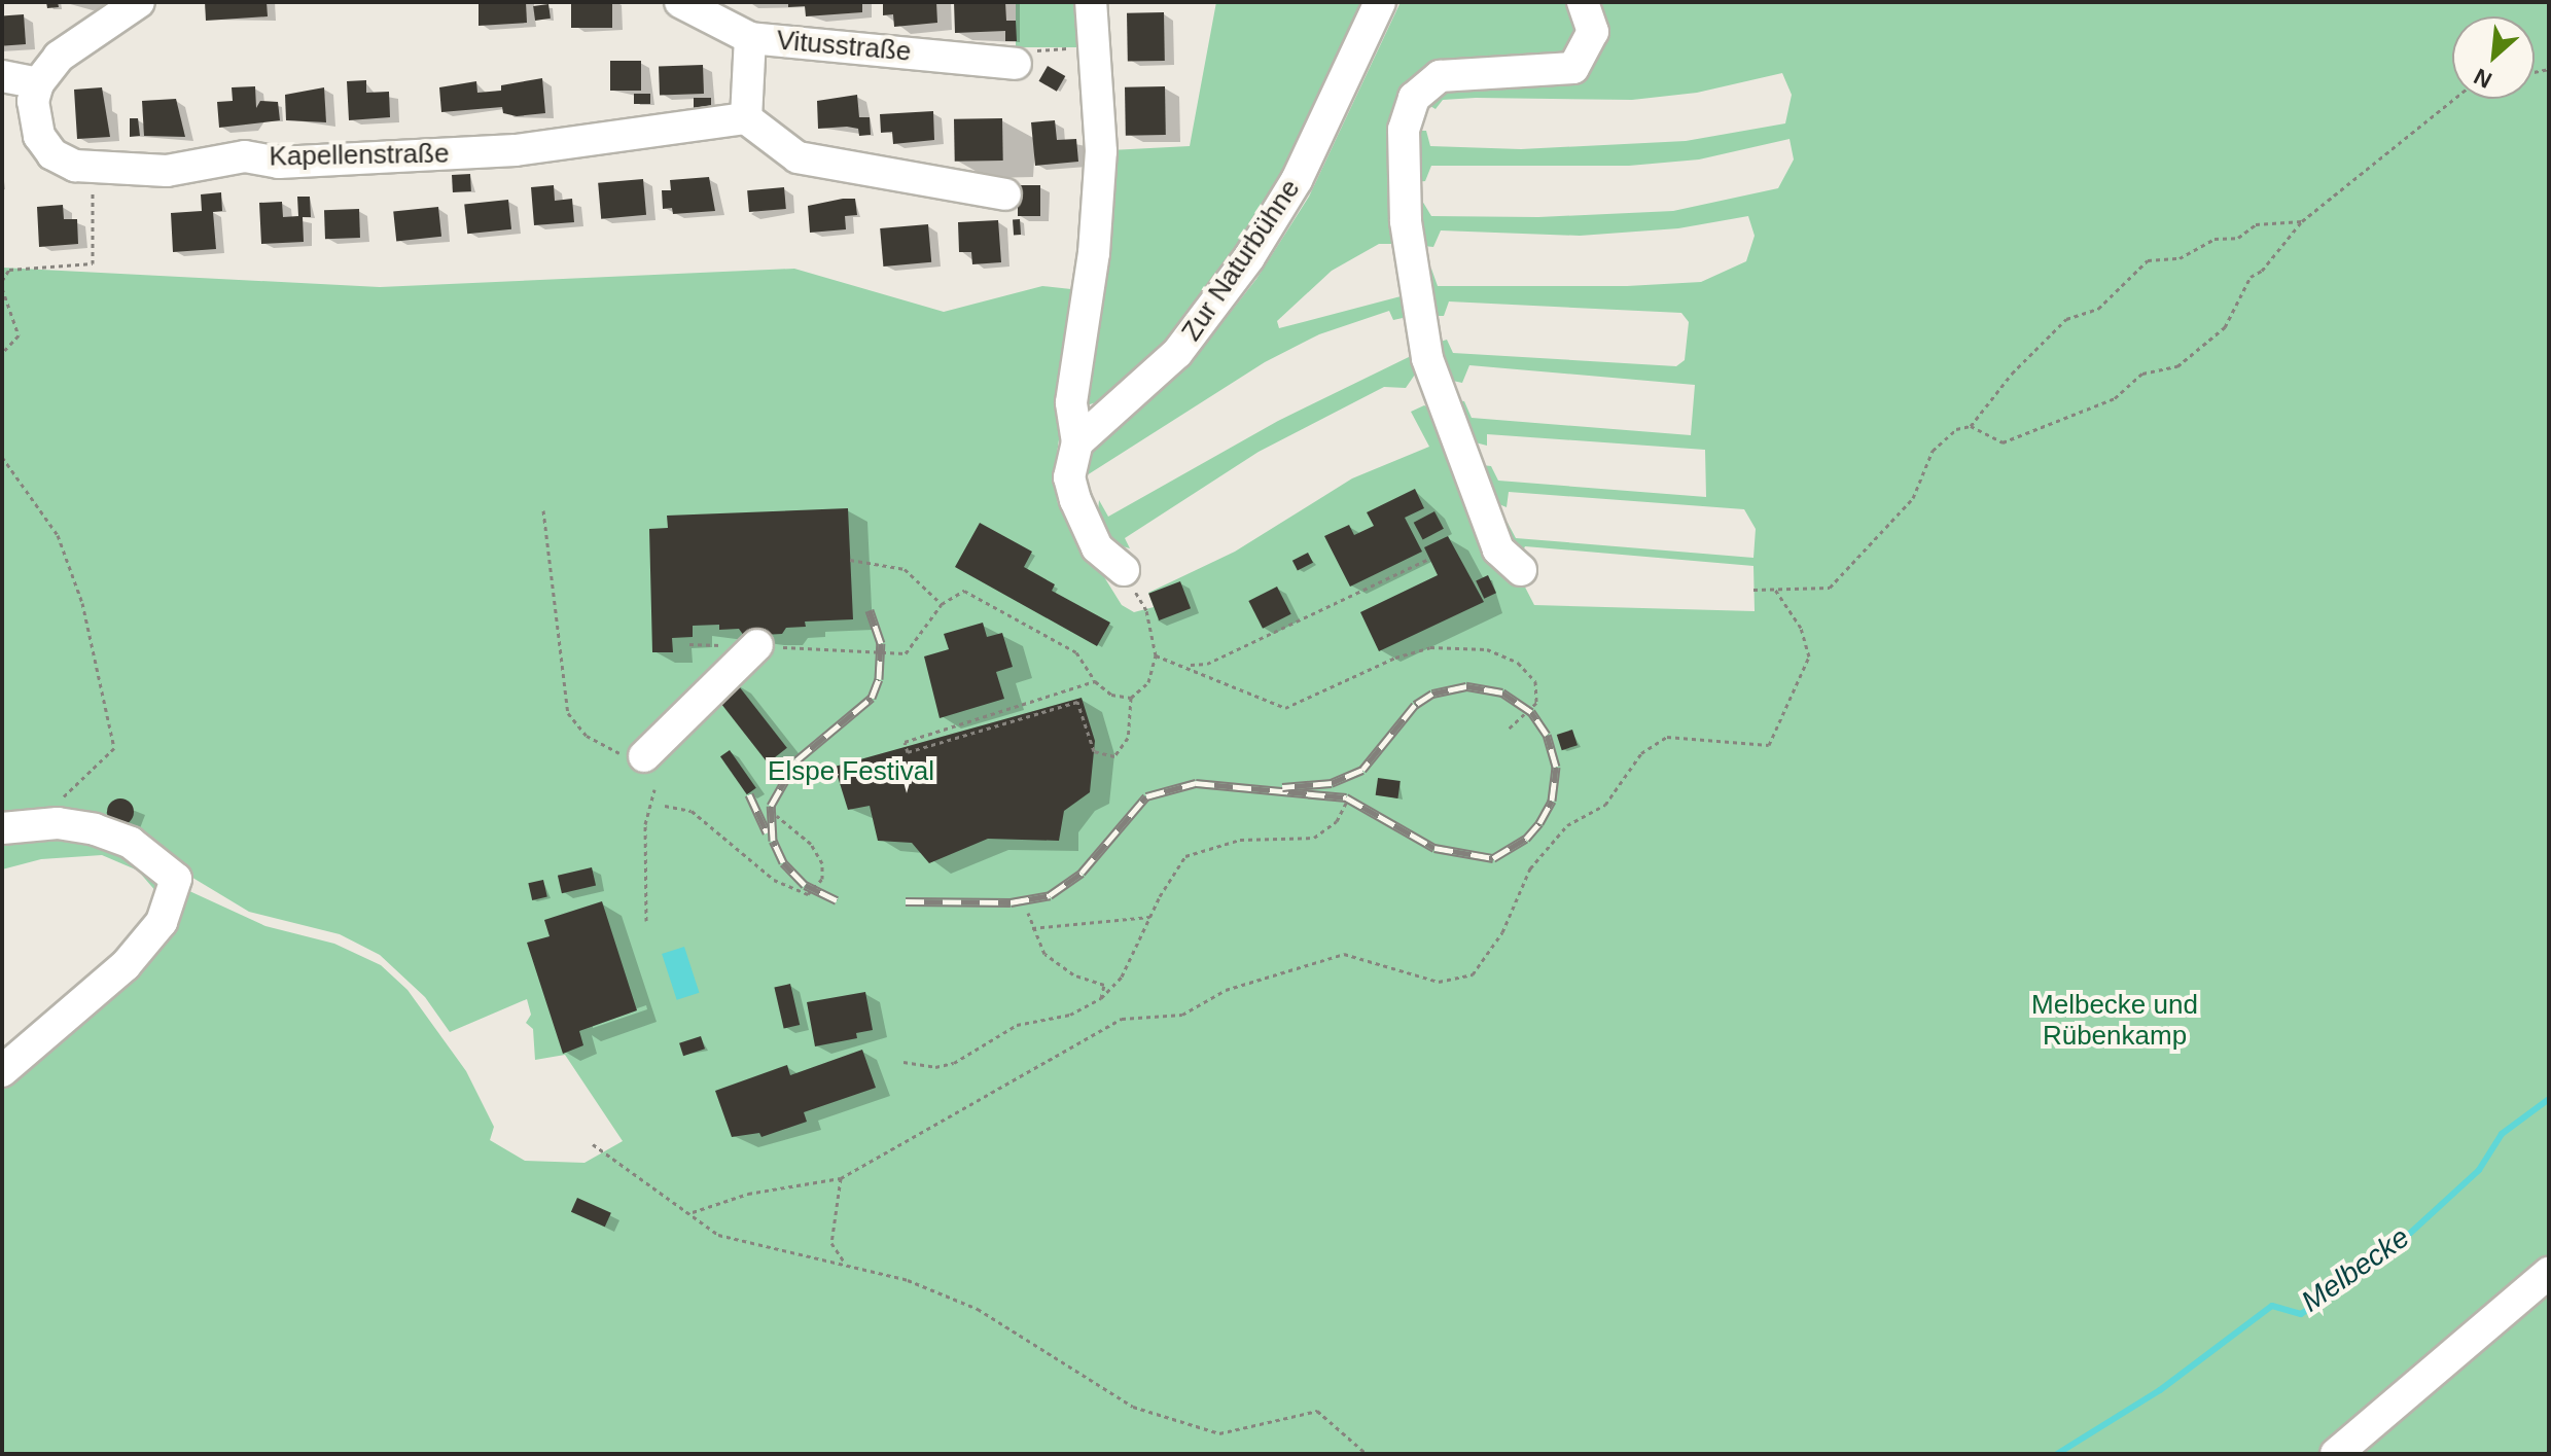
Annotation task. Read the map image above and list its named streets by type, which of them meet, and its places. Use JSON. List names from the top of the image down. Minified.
{"streets":{"street":["Vitusstraße","Kapellenstraße","Zur Naturbühne"]},"water":["Melbecke"],"parks":["Elspe Festival","Melbecke und Rübenkamp"],"north":"bottom left"}
